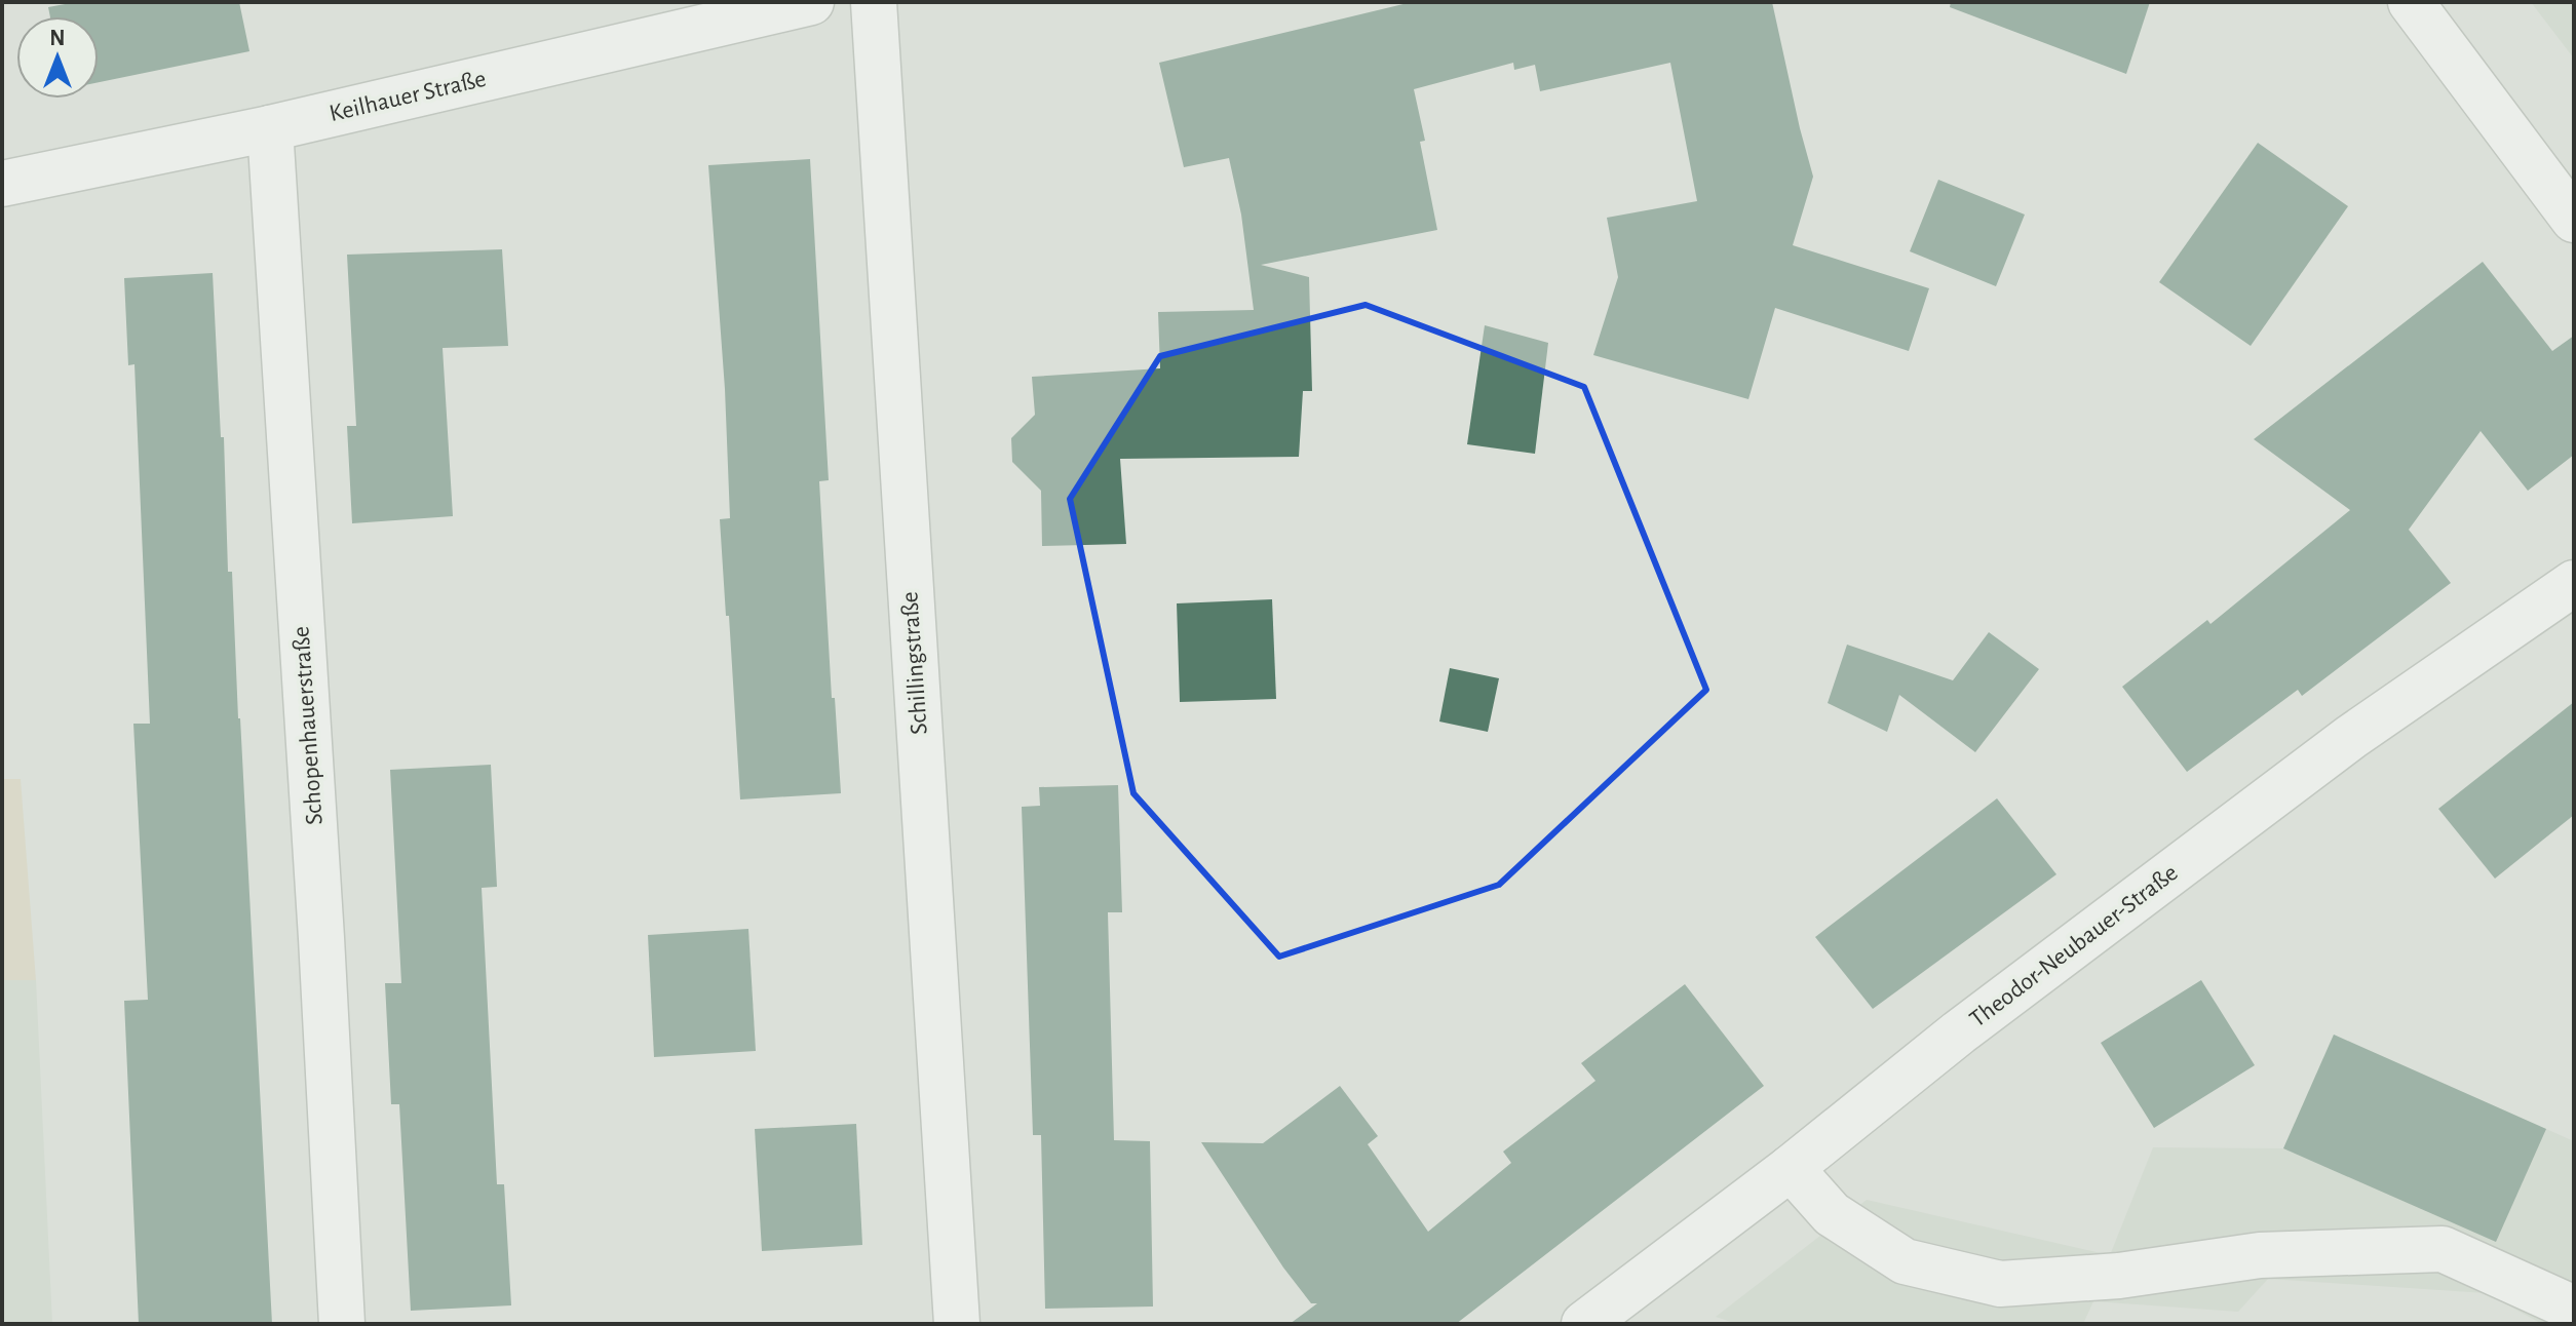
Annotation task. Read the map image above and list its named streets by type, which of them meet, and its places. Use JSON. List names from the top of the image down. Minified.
{"streets":{"street":["Keilhauer Straße","Schillingstraße","Schopenhauerstraße","Theodor-Neubauer-Straße"]},"crossings":[["Keilhauer Straße","Schopenhauerstraße"]],"north":"top"}
